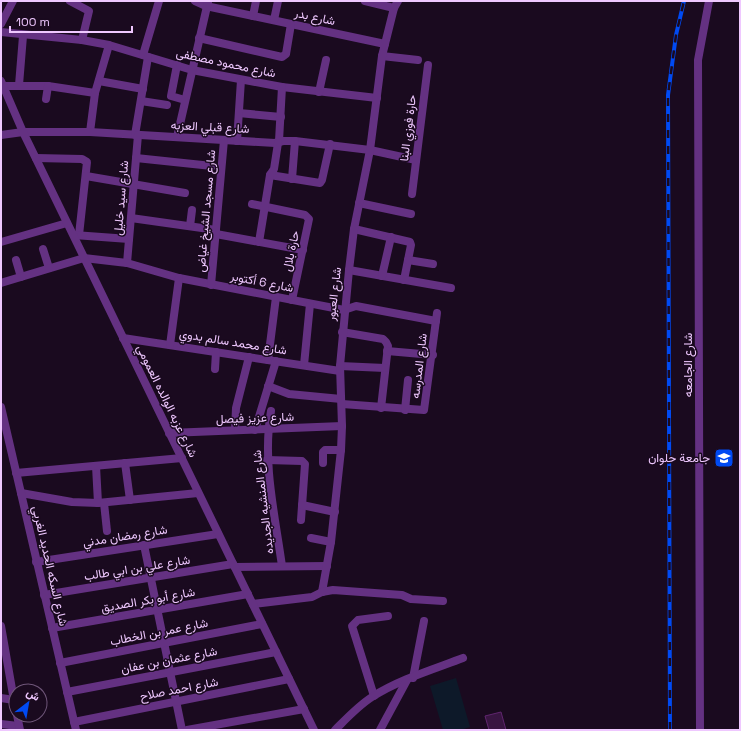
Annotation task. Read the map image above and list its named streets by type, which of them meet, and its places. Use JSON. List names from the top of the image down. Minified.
{"streets":{"street":["شارع بدر","شارع محمود مصطفى","شارع قبلي العزبه","حارة فوزي البنا","شارع سيد خليل","شارع مسجد الشيخ غياض","حارة بلال","شارع 6 أكتوبر","شارع العبور","شارع محمد سالم بدوي","شارع الجامعه","شارع المدرسه","شارع عزبه الوالده العمومي","شارع عزيز فيصل","شارع المنشيه الجديده","شارع رمضان مدني","شارع السكه الحديد الغربي","شارع علي بن ابي طالب","شارع أبو بكر الصديق","شارع عمر بن الخطاب","شارع عثمان بن عفان","شارع احمد صلاح"]},"crossings":[["شارع بدر","شارع العبور"],["شارع محمود مصطفى","شارع سيد خليل"],["شارع محمود مصطفى","شارع العبور"],["شارع قبلي العزبه","حارة فوزي البنا"],["شارع قبلي العزبه","شارع سيد خليل"],["شارع قبلي العزبه","شارع مسجد الشيخ غياض"],["شارع قبلي العزبه","شارع العبور"],["شارع قبلي العزبه","شارع عزبه الوالده العمومي"],["شارع سيد خليل","شارع 6 أكتوبر"],["شارع مسجد الشيخ غياض","شارع 6 أكتوبر"],["حارة بلال","شارع 6 أكتوبر"],["شارع 6 أكتوبر","شارع العبور"],["شارع 6 أكتوبر","شارع المدرسه"],["شارع 6 أكتوبر","شارع عزبه الوالده العمومي"],["شارع العبور","شارع محمد سالم بدوي"],["شارع العبور","شارع المدرسه"],["شارع العبور","شارع عزيز فيصل"],["شارع العبور","شارع علي بن ابي طالب"],["شارع محمد سالم بدوي","شارع عزبه الوالده العمومي"],["شارع عزبه الوالده العمومي","شارع عزيز فيصل"],["شارع عزبه الوالده العمومي","شارع رمضان مدني"],["شارع عزبه الوالده العمومي","شارع علي بن ابي طالب"],["شارع عزبه الوالده العمومي","شارع أبو بكر الصديق"],["شارع عزبه الوالده العمومي","شارع عمر بن الخطاب"],["شارع عزبه الوالده العمومي","شارع عثمان بن عفان"],["شارع عزبه الوالده العمومي","شارع احمد صلاح"],["شارع عزيز فيصل","شارع المنشيه الجديده"],["شارع المنشيه الجديده","شارع علي بن ابي طالب"],["شارع رمضان مدني","شارع السكه الحديد الغربي"],["شارع السكه الحديد الغربي","شارع علي بن ابي طالب"],["شارع السكه الحديد الغربي","شارع أبو بكر الصديق"],["شارع السكه الحديد الغربي","شارع عمر بن الخطاب"],["شارع السكه الحديد الغربي","شارع عثمان بن عفان"],["شارع السكه الحديد الغربي","شارع احمد صلاح"]],"places":{"school or university":["جامعة حلوان"]},"scale_bar":"100 m","north":"top right"}
